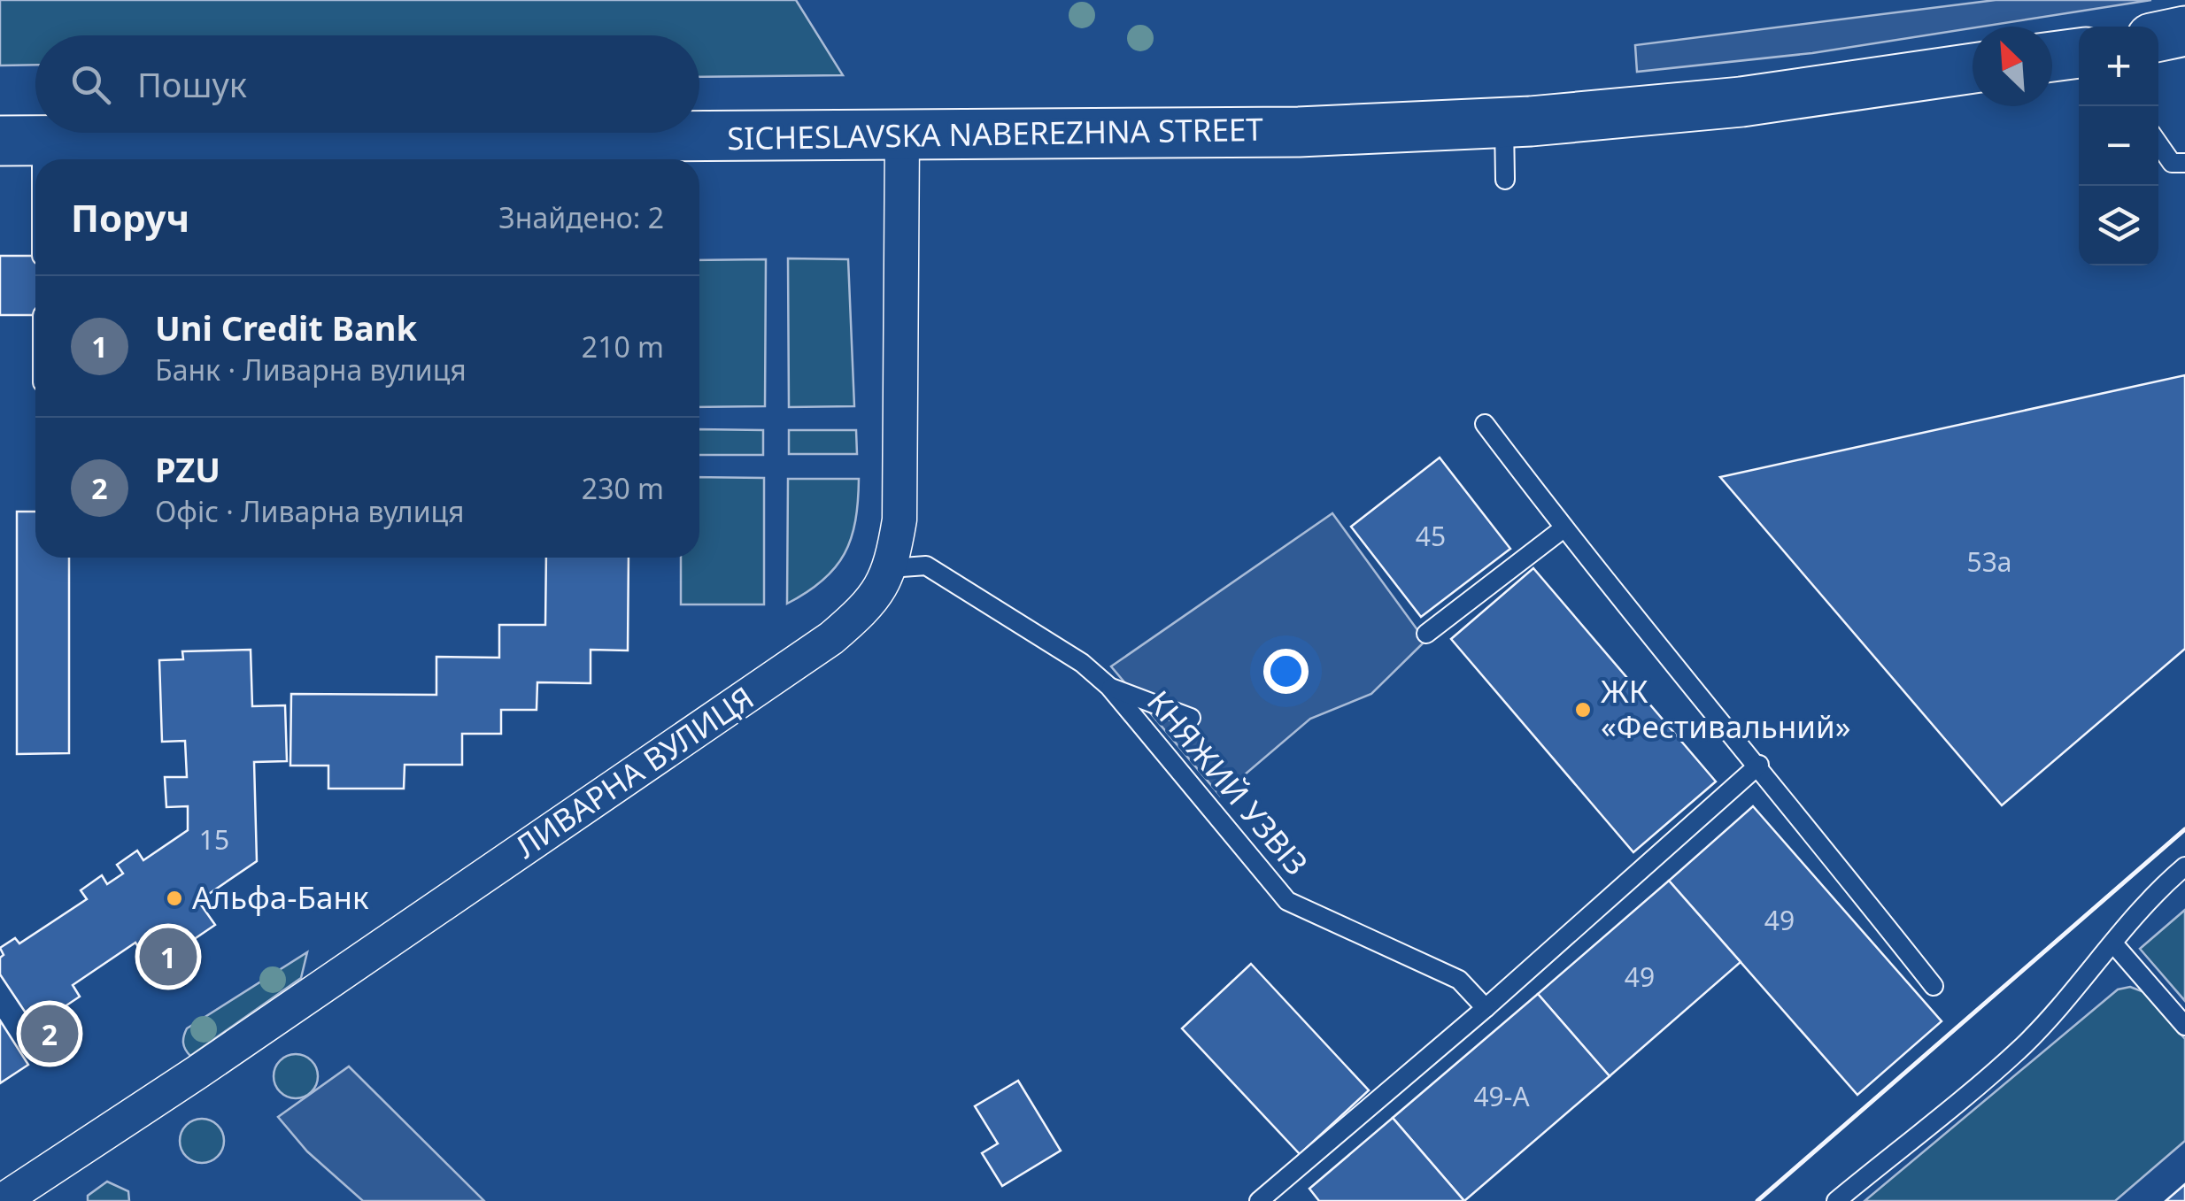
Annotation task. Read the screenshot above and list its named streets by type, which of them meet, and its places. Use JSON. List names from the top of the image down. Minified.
{"streets":{"main road":["SICHESLAVSKA NABEREZHNA STREET"],"street":["ЛИВАРНА ВУЛИЦЯ"],"lane":["КНЯЖИЙ УЗВІЗ"]},"crossings":[["SICHESLAVSKA NABEREZHNA STREET","ЛИВАРНА ВУЛИЦЯ"],["ЛИВАРНА ВУЛИЦЯ","КНЯЖИЙ УЗВІЗ"]],"places":["ЖК «Фестивальний»","Альфа-Банк"],"house_numbers":["45","53а","15","49","49","49-А"],"north":"top left","page":{"map_buttons":["+","−"],"search":"Пошук","heading":["Поруч","Знайдено: 2"],"list":[{"mark":"1","name":"Uni Credit Bank","note":"Банк · Ливарна вулиця","value":"210 m"},{"mark":"2","name":"PZU","note":"Офіс · Ливарна вулиця","value":"230 m"}],"pins":["1","2"]}}
